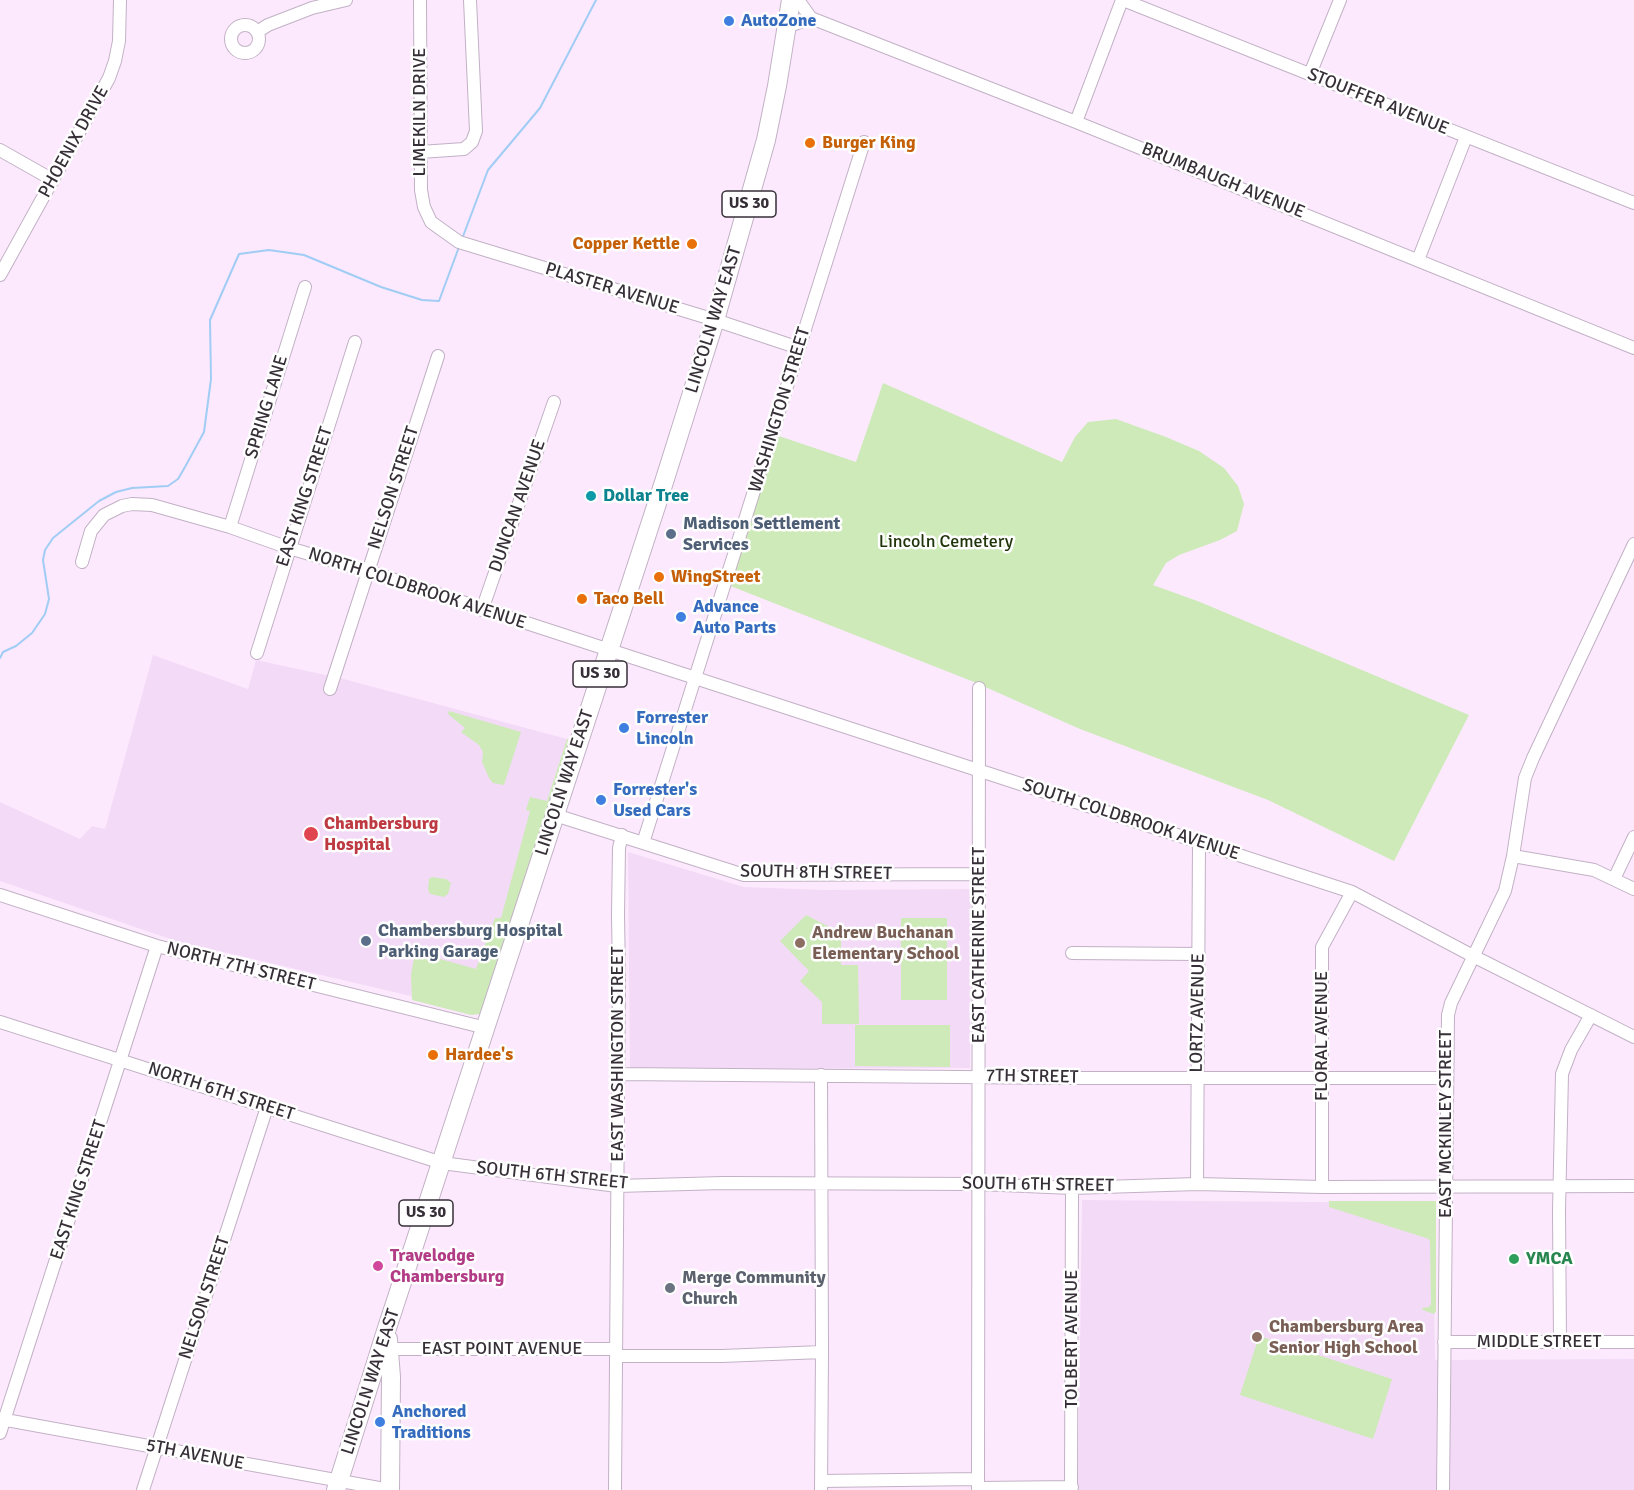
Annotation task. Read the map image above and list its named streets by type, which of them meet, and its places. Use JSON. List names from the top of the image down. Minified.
{"streets":{"highway":["US 30","LINCOLN WAY EAST"],"street":["STOUFFER AVENUE","LIMEKILN DRIVE","PHOENIX DRIVE","BRUMBAUGH AVENUE","PLASTER AVENUE","SPRING LANE","WASHINGTON STREET","NELSON STREET","EAST KING STREET","DUNCAN AVENUE","NORTH COLDBROOK AVENUE","SOUTH COLDBROOK AVENUE","SOUTH 8TH STREET","EAST CATHERINE STREET","NORTH 7TH STREET","LORTZ AVENUE","FLORAL AVENUE","EAST WASHINGTON STREET","7TH STREET","NORTH 6TH STREET","EAST MCKINLEY STREET","SOUTH 6TH STREET","TOLBERT AVENUE","MIDDLE STREET","EAST POINT AVENUE","5TH AVENUE"]},"crossings":[["LIMEKILN DRIVE","PLASTER AVENUE"],["US 30","LINCOLN WAY EAST"],["US 30","EAST POINT AVENUE"],["US 30","5TH AVENUE"],["PLASTER AVENUE","LINCOLN WAY EAST"],["PLASTER AVENUE","WASHINGTON STREET"],["LINCOLN WAY EAST","NORTH COLDBROOK AVENUE"],["LINCOLN WAY EAST","SOUTH COLDBROOK AVENUE"],["LINCOLN WAY EAST","SOUTH 8TH STREET"],["LINCOLN WAY EAST","NORTH 7TH STREET"],["LINCOLN WAY EAST","NORTH 6TH STREET"],["LINCOLN WAY EAST","SOUTH 6TH STREET"],["LINCOLN WAY EAST","5TH AVENUE"],["SPRING LANE","NORTH COLDBROOK AVENUE"],["WASHINGTON STREET","SOUTH COLDBROOK AVENUE"],["WASHINGTON STREET","SOUTH 8TH STREET"],["NELSON STREET","NORTH COLDBROOK AVENUE"],["NELSON STREET","NORTH 6TH STREET"],["NELSON STREET","5TH AVENUE"],["EAST KING STREET","NORTH COLDBROOK AVENUE"],["EAST KING STREET","NORTH 7TH STREET"],["EAST KING STREET","NORTH 6TH STREET"],["EAST KING STREET","5TH AVENUE"],["DUNCAN AVENUE","NORTH COLDBROOK AVENUE"],["NORTH COLDBROOK AVENUE","SOUTH COLDBROOK AVENUE"],["SOUTH COLDBROOK AVENUE","EAST CATHERINE STREET"],["SOUTH COLDBROOK AVENUE","LORTZ AVENUE"],["SOUTH COLDBROOK AVENUE","FLORAL AVENUE"],["SOUTH COLDBROOK AVENUE","EAST MCKINLEY STREET"],["SOUTH 8TH STREET","EAST CATHERINE STREET"],["SOUTH 8TH STREET","EAST WASHINGTON STREET"],["EAST CATHERINE STREET","7TH STREET"],["EAST CATHERINE STREET","SOUTH 6TH STREET"],["LORTZ AVENUE","7TH STREET"],["LORTZ AVENUE","SOUTH 6TH STREET"],["FLORAL AVENUE","7TH STREET"],["FLORAL AVENUE","SOUTH 6TH STREET"],["EAST WASHINGTON STREET","7TH STREET"],["EAST WASHINGTON STREET","SOUTH 6TH STREET"],["EAST WASHINGTON STREET","EAST POINT AVENUE"],["7TH STREET","EAST MCKINLEY STREET"],["NORTH 6TH STREET","SOUTH 6TH STREET"],["EAST MCKINLEY STREET","SOUTH 6TH STREET"],["EAST MCKINLEY STREET","MIDDLE STREET"],["SOUTH 6TH STREET","TOLBERT AVENUE"]],"parks":["Lincoln Cemetery"],"places":["AutoZone","Burger King","Copper Kettle","Dollar Tree","Madison Settlement Services","WingStreet","Taco Bell","Advance Auto Parts","Forrester Lincoln","Forrester's Used Cars","Chambersburg Hospital","Chambersburg Hospital Parking Garage","Andrew Buchanan Elementary School","Hardee's","YMCA","Travelodge Chambersburg","Merge Community Church","Chambersburg Area Senior High School","Anchored Traditions"]}
